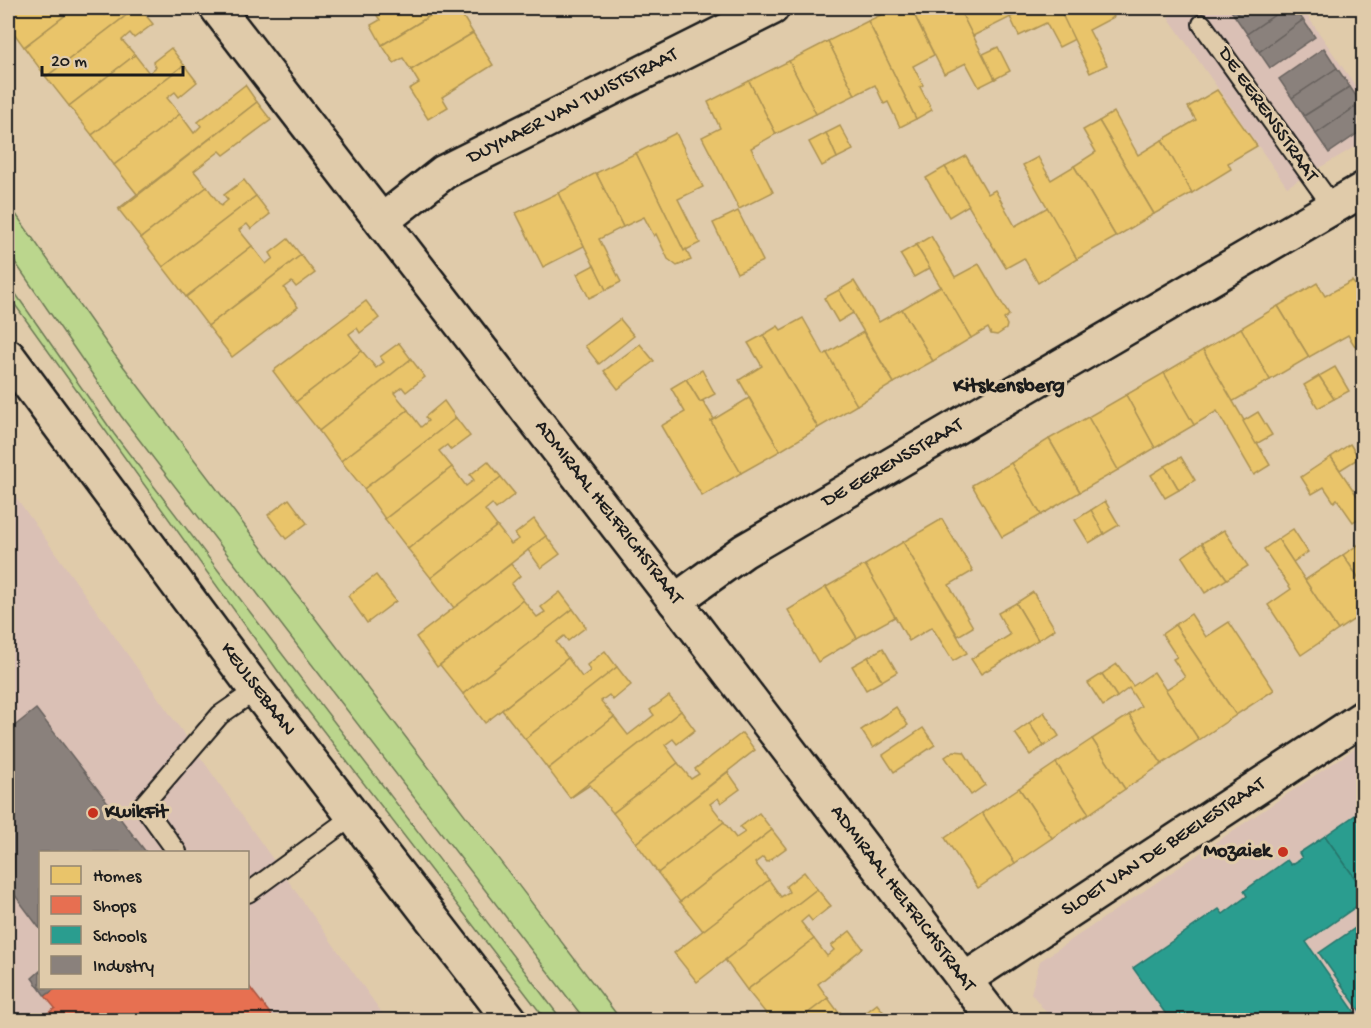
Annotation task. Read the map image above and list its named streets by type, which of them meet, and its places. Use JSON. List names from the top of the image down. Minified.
{"streets":{"street":["DUYMAER VAN TWISTSTRAAT","DE EERENSSTRAAT","ADMIRAAL HELFRICHSTRAAT","KEULSEBAAN","SLOET VAN DE BEELESTRAAT"]},"crossings":[["DUYMAER VAN TWISTSTRAAT","ADMIRAAL HELFRICHSTRAAT"],["DE EERENSSTRAAT","ADMIRAAL HELFRICHSTRAAT"],["ADMIRAAL HELFRICHSTRAAT","SLOET VAN DE BEELESTRAAT"]],"districts":["Kitskensberg"],"places":["KwikFit","Mozaiek"],"legend":["Homes","Shops","Schools","Industry"],"scale_bar":"20 m"}
